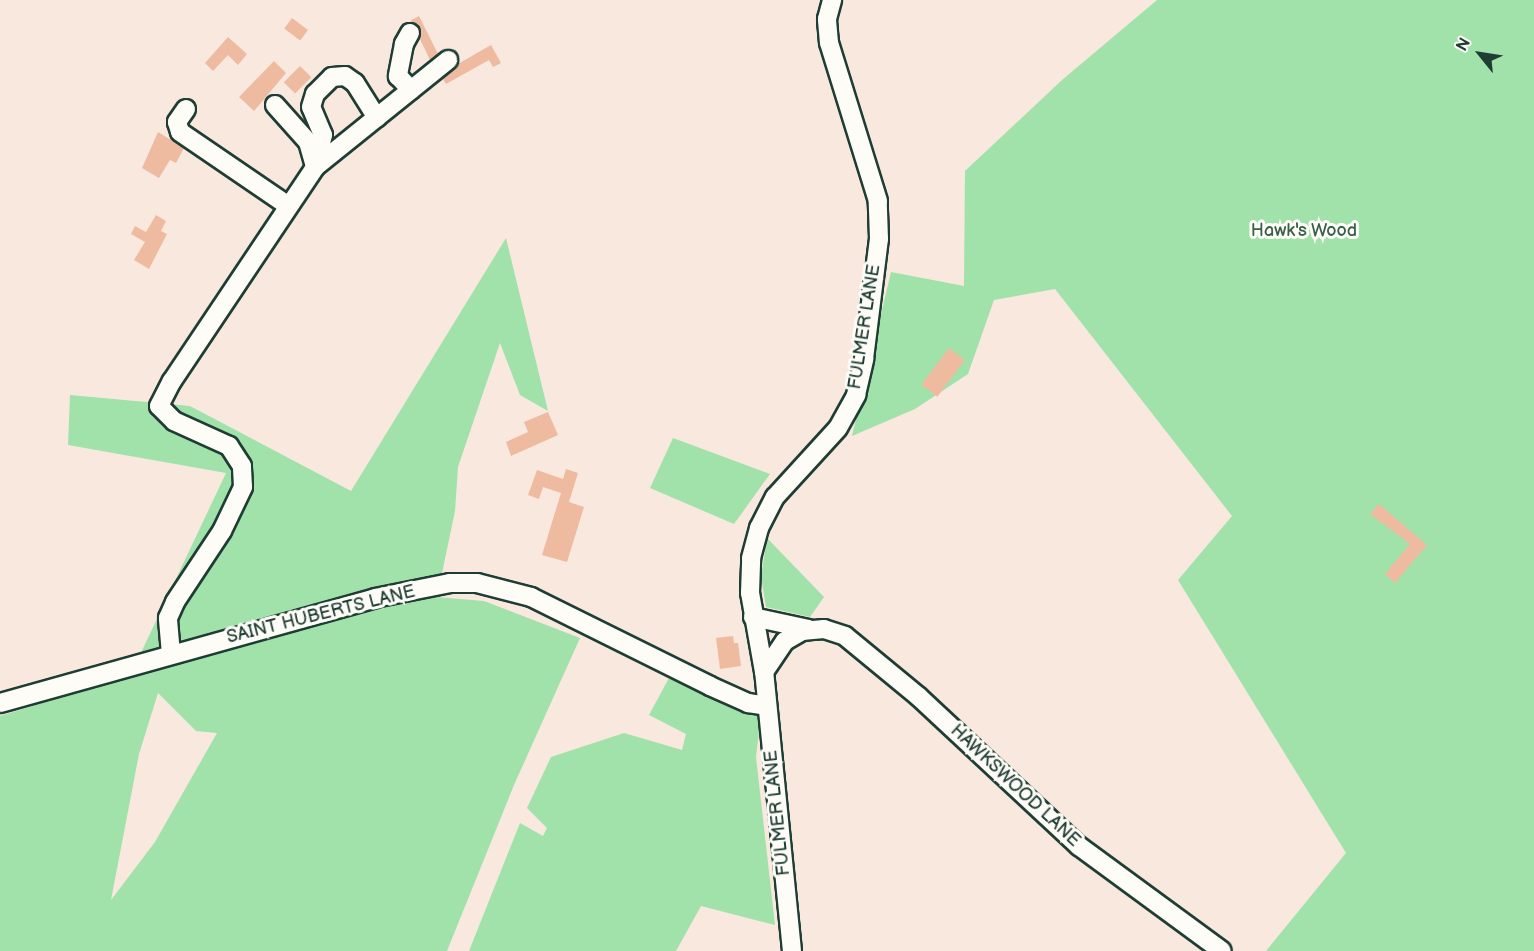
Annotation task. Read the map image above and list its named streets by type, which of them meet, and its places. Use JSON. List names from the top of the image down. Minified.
{"streets":{"street":["FULMER LANE","SAINT HUBERTS LANE","HAWKSWOOD LANE"]},"crossings":[["FULMER LANE","SAINT HUBERTS LANE"],["FULMER LANE","HAWKSWOOD LANE"]],"parks":["Hawk's Wood"],"north":"top left"}
